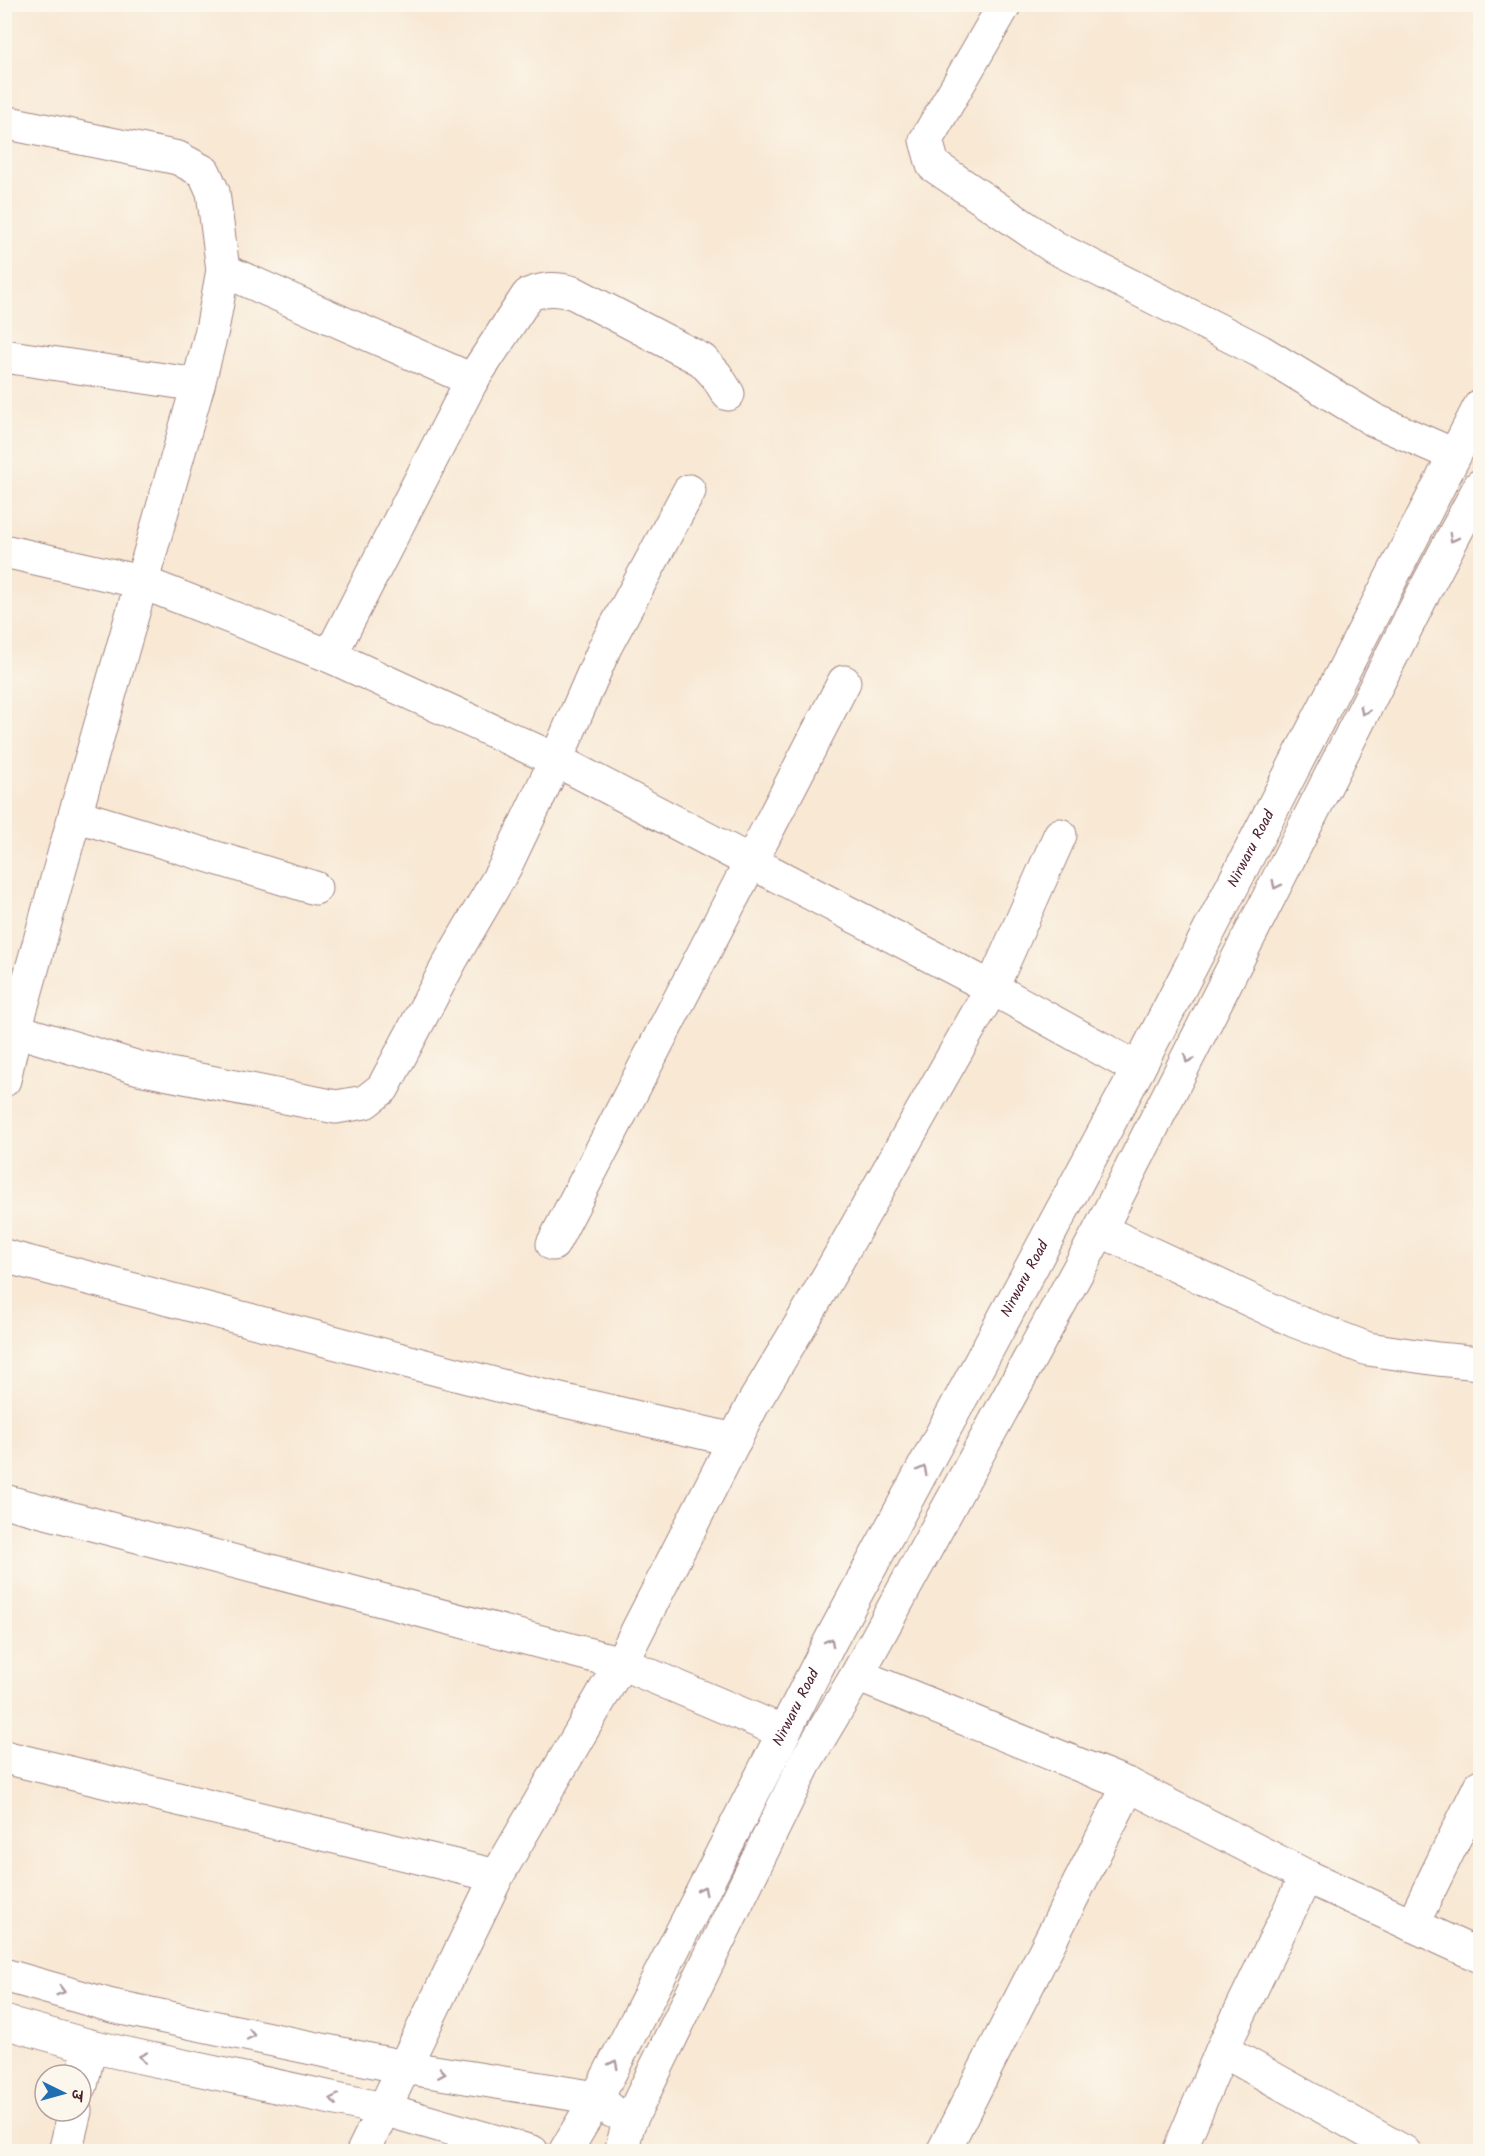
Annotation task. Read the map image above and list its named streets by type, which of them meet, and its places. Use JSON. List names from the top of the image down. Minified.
{"streets":{"street":["Nirwaru Road"]},"north":"right"}
